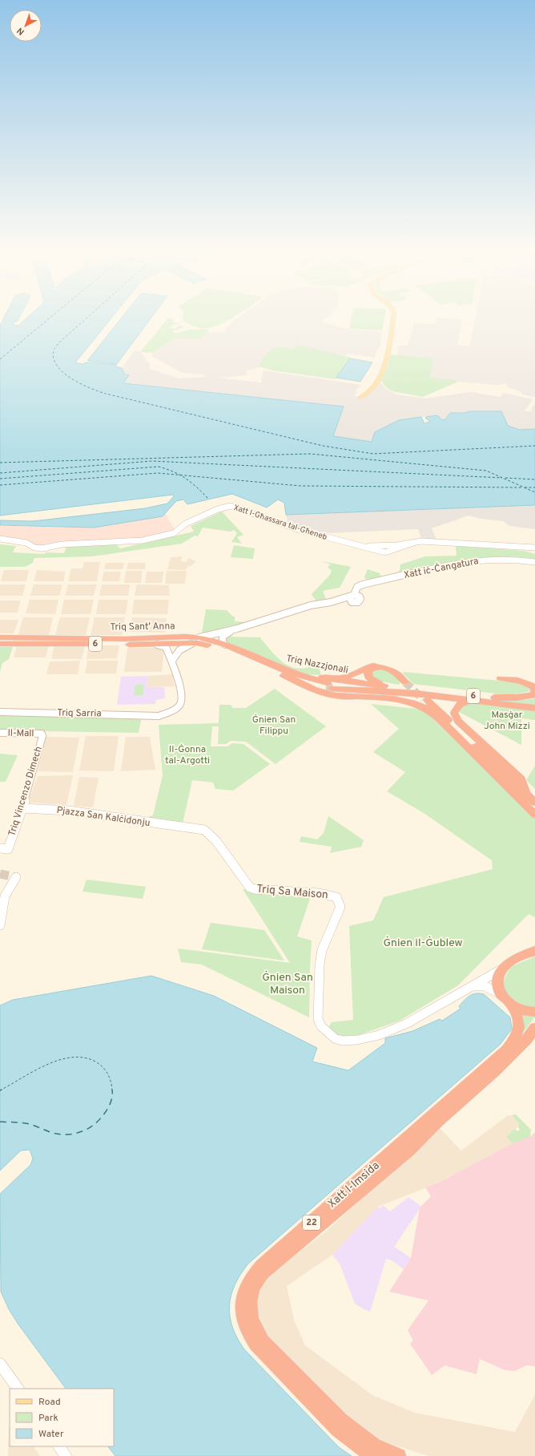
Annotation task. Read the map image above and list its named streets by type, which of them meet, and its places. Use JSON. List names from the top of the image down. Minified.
{"streets":{"highway":["Triq Sant' Anna","6","Triq Nazzjonali","Xatt l-Imsida","22"],"street":["Xatt l-Għassara tal-Għeneb","Xatt iċ-Ċangatura","Triq Sarria","Il-Mall","Triq Vincenzo Dimech","Pjazza San Kalċidonju","Triq Sa Maison"]},"crossings":[["Triq Sant' Anna","6"],["Triq Sant' Anna","Triq Nazzjonali"],["6","Triq Nazzjonali"],["Il-Mall","Triq Vincenzo Dimech"],["Triq Vincenzo Dimech","Pjazza San Kalċidonju"],["Pjazza San Kalċidonju","Triq Sa Maison"],["Triq Sa Maison","Xatt l-Imsida"]],"parks":["Masġar John Mizzi","Ġnien San Filippu","Il-Ġonna tal-Argotti","Ġnien il-Ġublew","Ġnien San Maison"],"legend":["Road","Park","Water"],"north":"bottom left"}
